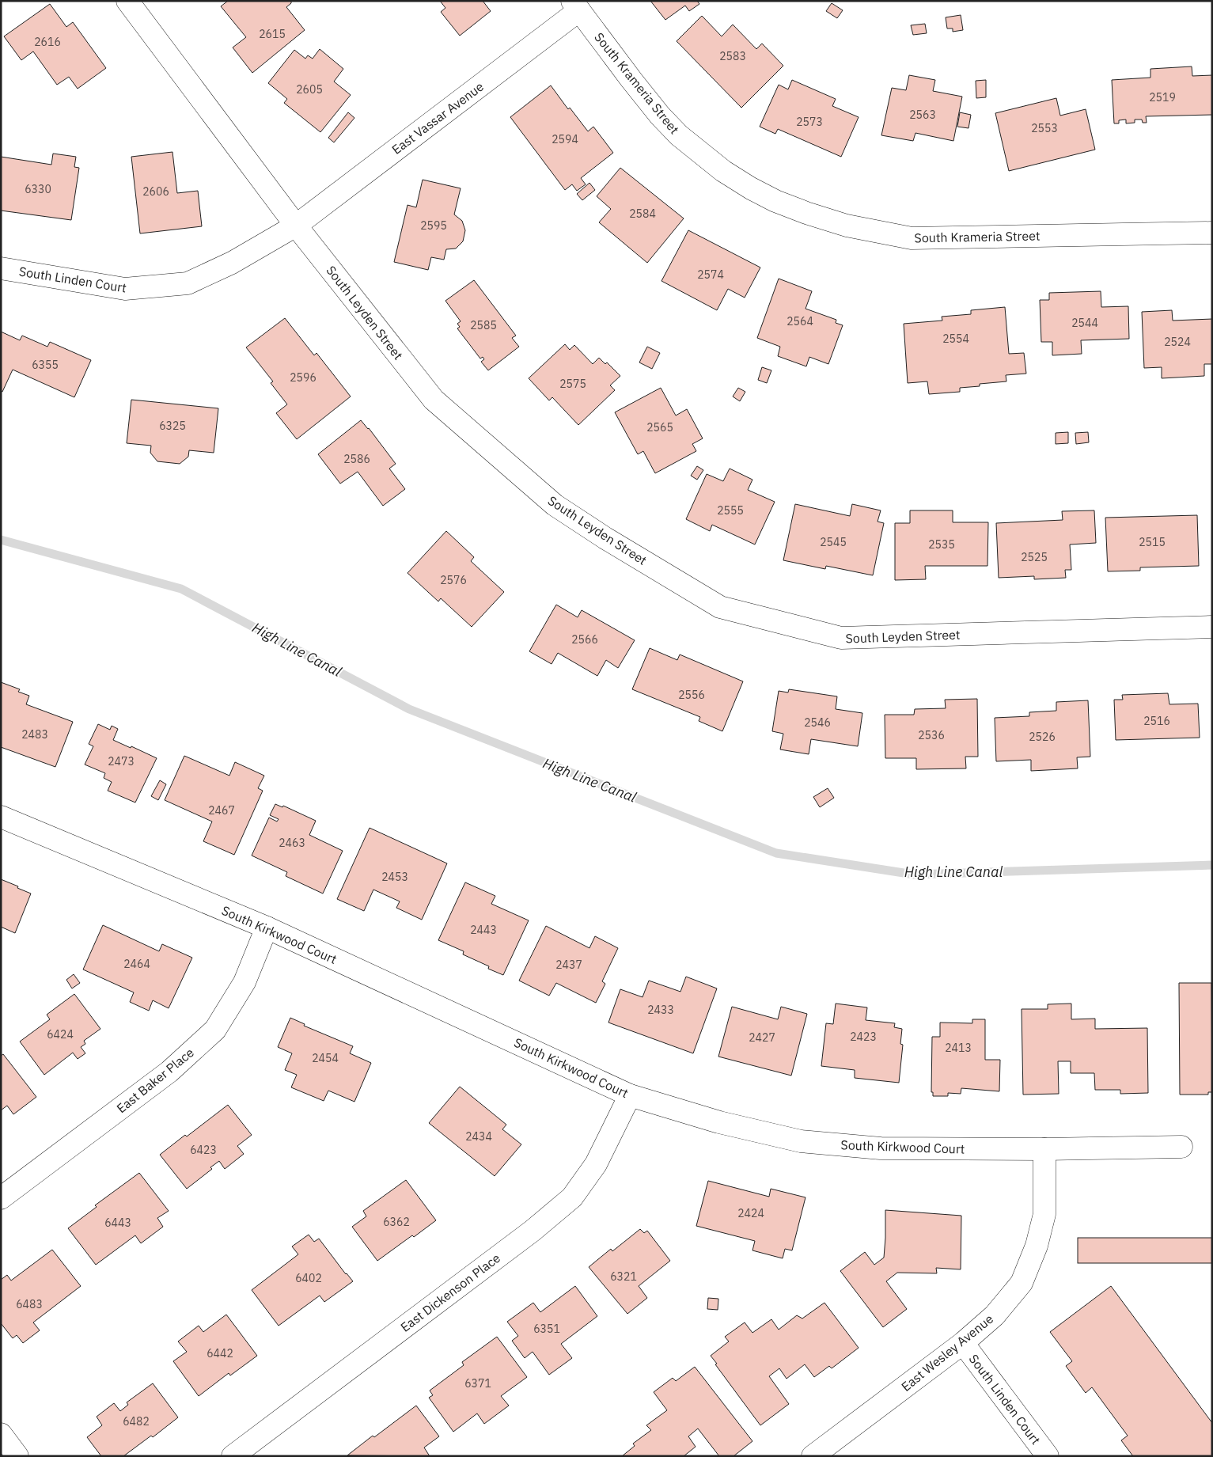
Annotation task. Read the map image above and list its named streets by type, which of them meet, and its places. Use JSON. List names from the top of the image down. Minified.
{"streets":{"street":["South Krameria Street","East Vassar Avenue","South Linden Court","South Leyden Street","South Kirkwood Court","East Baker Place","East Dickenson Place","East Wesley Avenue"]},"crossings":[["South Krameria Street","East Vassar Avenue"],["East Vassar Avenue","South Linden Court"],["East Vassar Avenue","South Leyden Street"],["South Linden Court","South Leyden Street"],["South Linden Court","East Wesley Avenue"],["South Kirkwood Court","East Baker Place"],["South Kirkwood Court","East Dickenson Place"],["South Kirkwood Court","East Wesley Avenue"]],"water":["High Line Canal"],"house_numbers":["2615","2616","2583","2605","2519","2563","2573","2553","2594","6330","2606","2584","2595","2574","2564","2544","2585","2554","2524","6355","2596","2575","6325","2565","2586","2555","2545","2515","2535","2525","2576","2566","2556","2516","2546","2483","2536","2526","2473","2467","2463","2453","2443","2464","2437","2433","6424","2423","2427","2413","2454","2434","6423","2424","6362","6443","6321","6402","6483","6351","6442","6371","6482"]}
